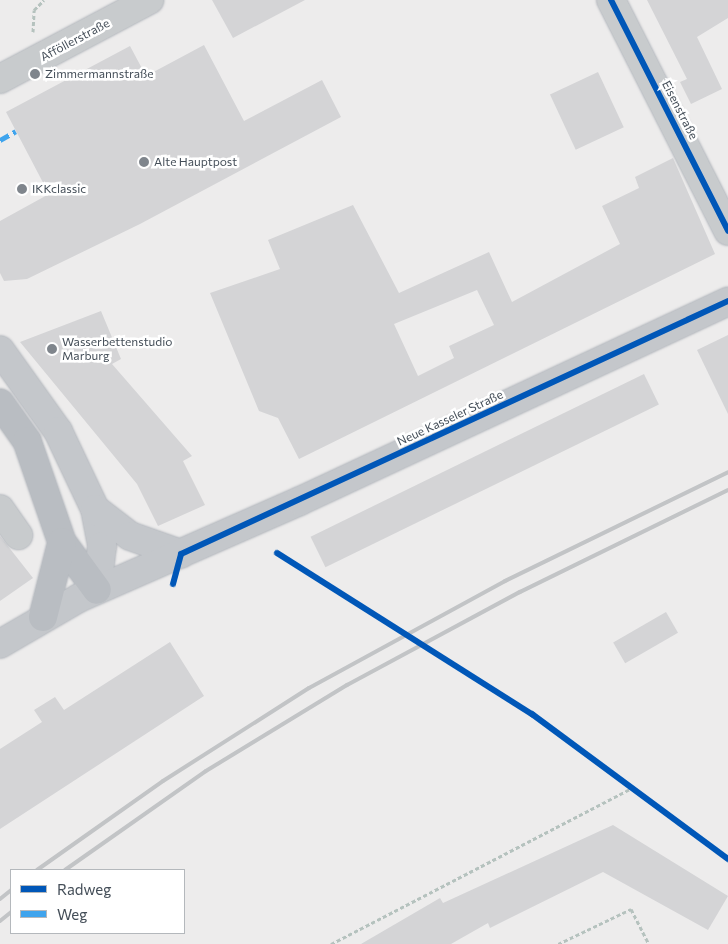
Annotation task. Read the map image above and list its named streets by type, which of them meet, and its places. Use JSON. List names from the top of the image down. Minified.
{"streets":{"main road":["Neue Kasseler Straße"],"street":["Afföllerstraße","Eisenstraße"]},"places":["Zimmermannstraße","Alte Hauptpost","IKKclassic","Wasserbettenstudio Marburg"],"legend":["Radweg","Weg"]}
